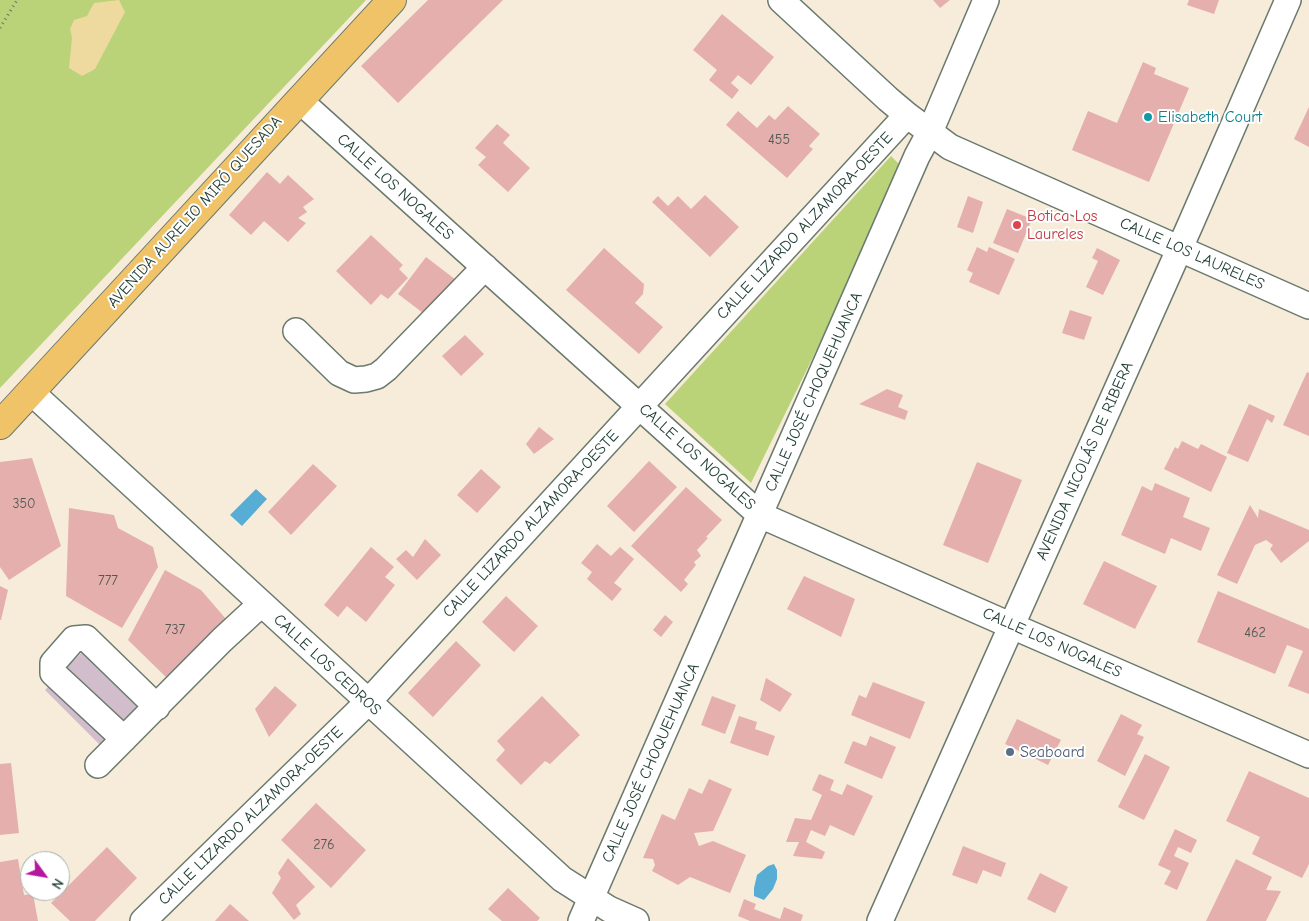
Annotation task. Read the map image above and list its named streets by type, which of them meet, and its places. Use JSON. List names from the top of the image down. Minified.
{"streets":{"main road":["AVENIDA AURELIO MIRÓ QUESADA"],"street":["CALLE LOS NOGALES","CALLE LIZARDO ALZAMORA-OESTE","CALLE LOS LAURELES","CALLE JOSÉ CHOQUEHUANCA","AVENIDA NICOLÁS DE RIBERA","CALLE LOS CEDROS"]},"crossings":[["CALLE LOS NOGALES","AVENIDA AURELIO MIRÓ QUESADA"],["CALLE LOS NOGALES","CALLE LIZARDO ALZAMORA-OESTE"],["CALLE LOS NOGALES","CALLE JOSÉ CHOQUEHUANCA"],["CALLE LOS NOGALES","AVENIDA NICOLÁS DE RIBERA"],["AVENIDA AURELIO MIRÓ QUESADA","CALLE LOS CEDROS"],["CALLE LIZARDO ALZAMORA-OESTE","CALLE LOS LAURELES"],["CALLE LIZARDO ALZAMORA-OESTE","CALLE LOS CEDROS"],["CALLE LOS LAURELES","CALLE JOSÉ CHOQUEHUANCA"],["CALLE LOS LAURELES","AVENIDA NICOLÁS DE RIBERA"],["CALLE JOSÉ CHOQUEHUANCA","CALLE LOS CEDROS"]],"places":["Elisabeth Court","Botica Los Laureles","Seaboard"],"house_numbers":["455","350","777","737","462","276"],"north":"bottom right"}
